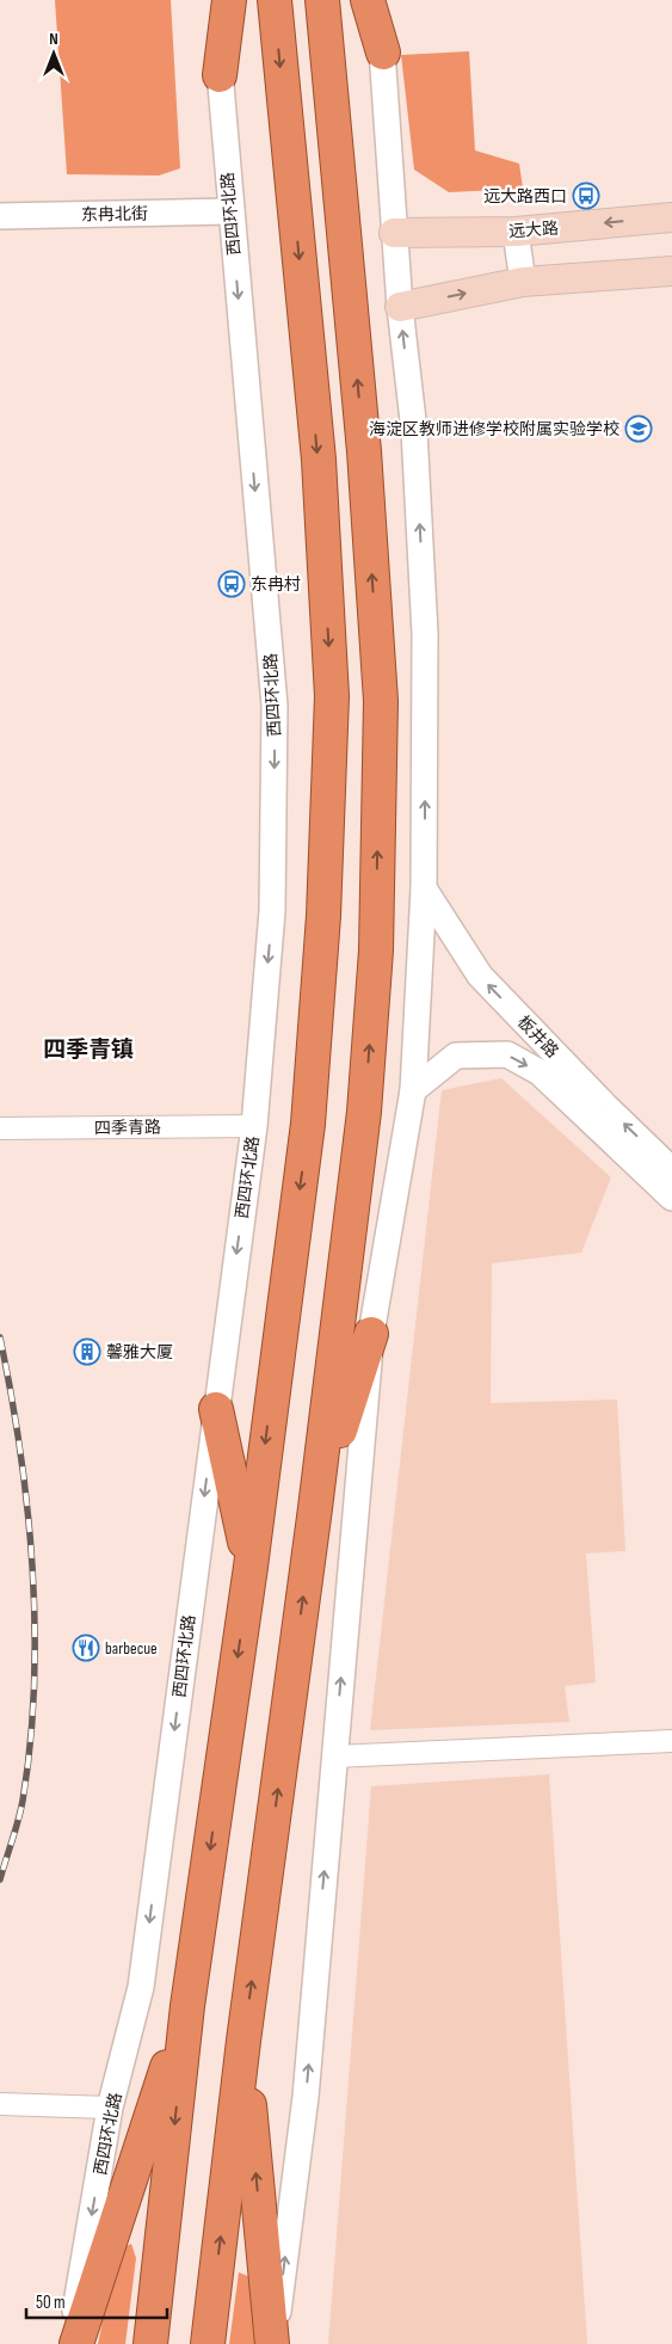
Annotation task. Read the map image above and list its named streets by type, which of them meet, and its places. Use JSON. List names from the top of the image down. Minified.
{"streets":{"main road":["远大路"],"street":["东冉北街","西四环北路","板井路","四季青路"]},"crossings":[["东冉北街","西四环北路"],["西四环北路","四季青路"]],"one_way":["板井路"],"districts":["四季青镇"],"places":{"bus stop":["远大路西口","东冉村"],"school or university":["海淀区教师进修学校附属实验学校"],"building":["馨雅大厦"],"restaurant":["barbecue"]},"scale_bar":"50 m","north":"top"}
